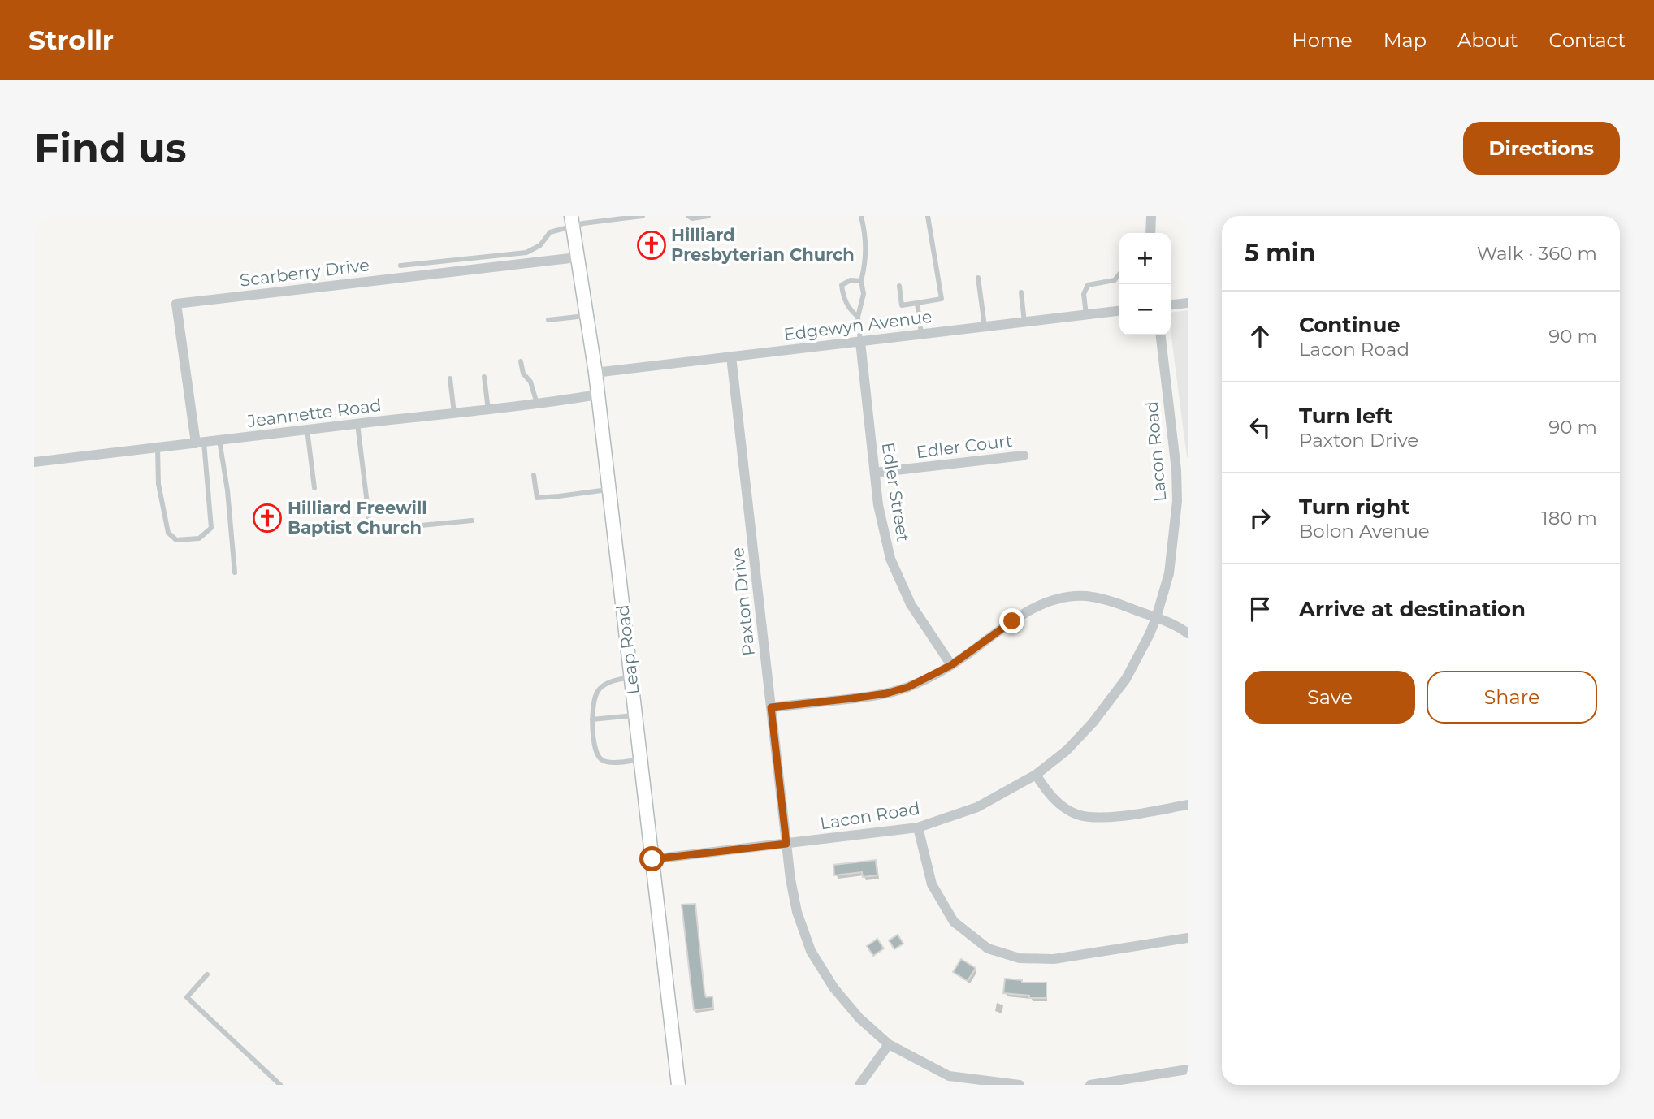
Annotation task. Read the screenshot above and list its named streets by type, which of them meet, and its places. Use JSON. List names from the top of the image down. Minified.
{"streets":{"street":["Scarberry Drive","Edgewyn Avenue","Jeannette Road","Edler Court","Lacon Road","Edler Street","Paxton Drive","Leap Road"]},"crossings":[["Scarberry Drive","Jeannette Road"],["Scarberry Drive","Leap Road"],["Edgewyn Avenue","Edler Street"],["Edgewyn Avenue","Paxton Drive"],["Edgewyn Avenue","Leap Road"],["Jeannette Road","Leap Road"],["Edler Court","Edler Street"],["Lacon Road","Paxton Drive"],["Lacon Road","Leap Road"]],"places":{"church":["Hilliard Presbyterian Church","Hilliard Freewill Baptist Church"]},"page":{"header":"Strollr","nav":["Home","Map","About","Contact"],"buttons":["Directions",["Save","Share"]],"title":"Find us","heading":["5 min","Walk · 360 m"],"map_buttons":["+","−"],"list":[["Continue","Lacon Road","90 m"],["Turn left","Paxton Drive","90 m"],["Turn right","Bolon Avenue","180 m"],"Arrive at destination"]}}
